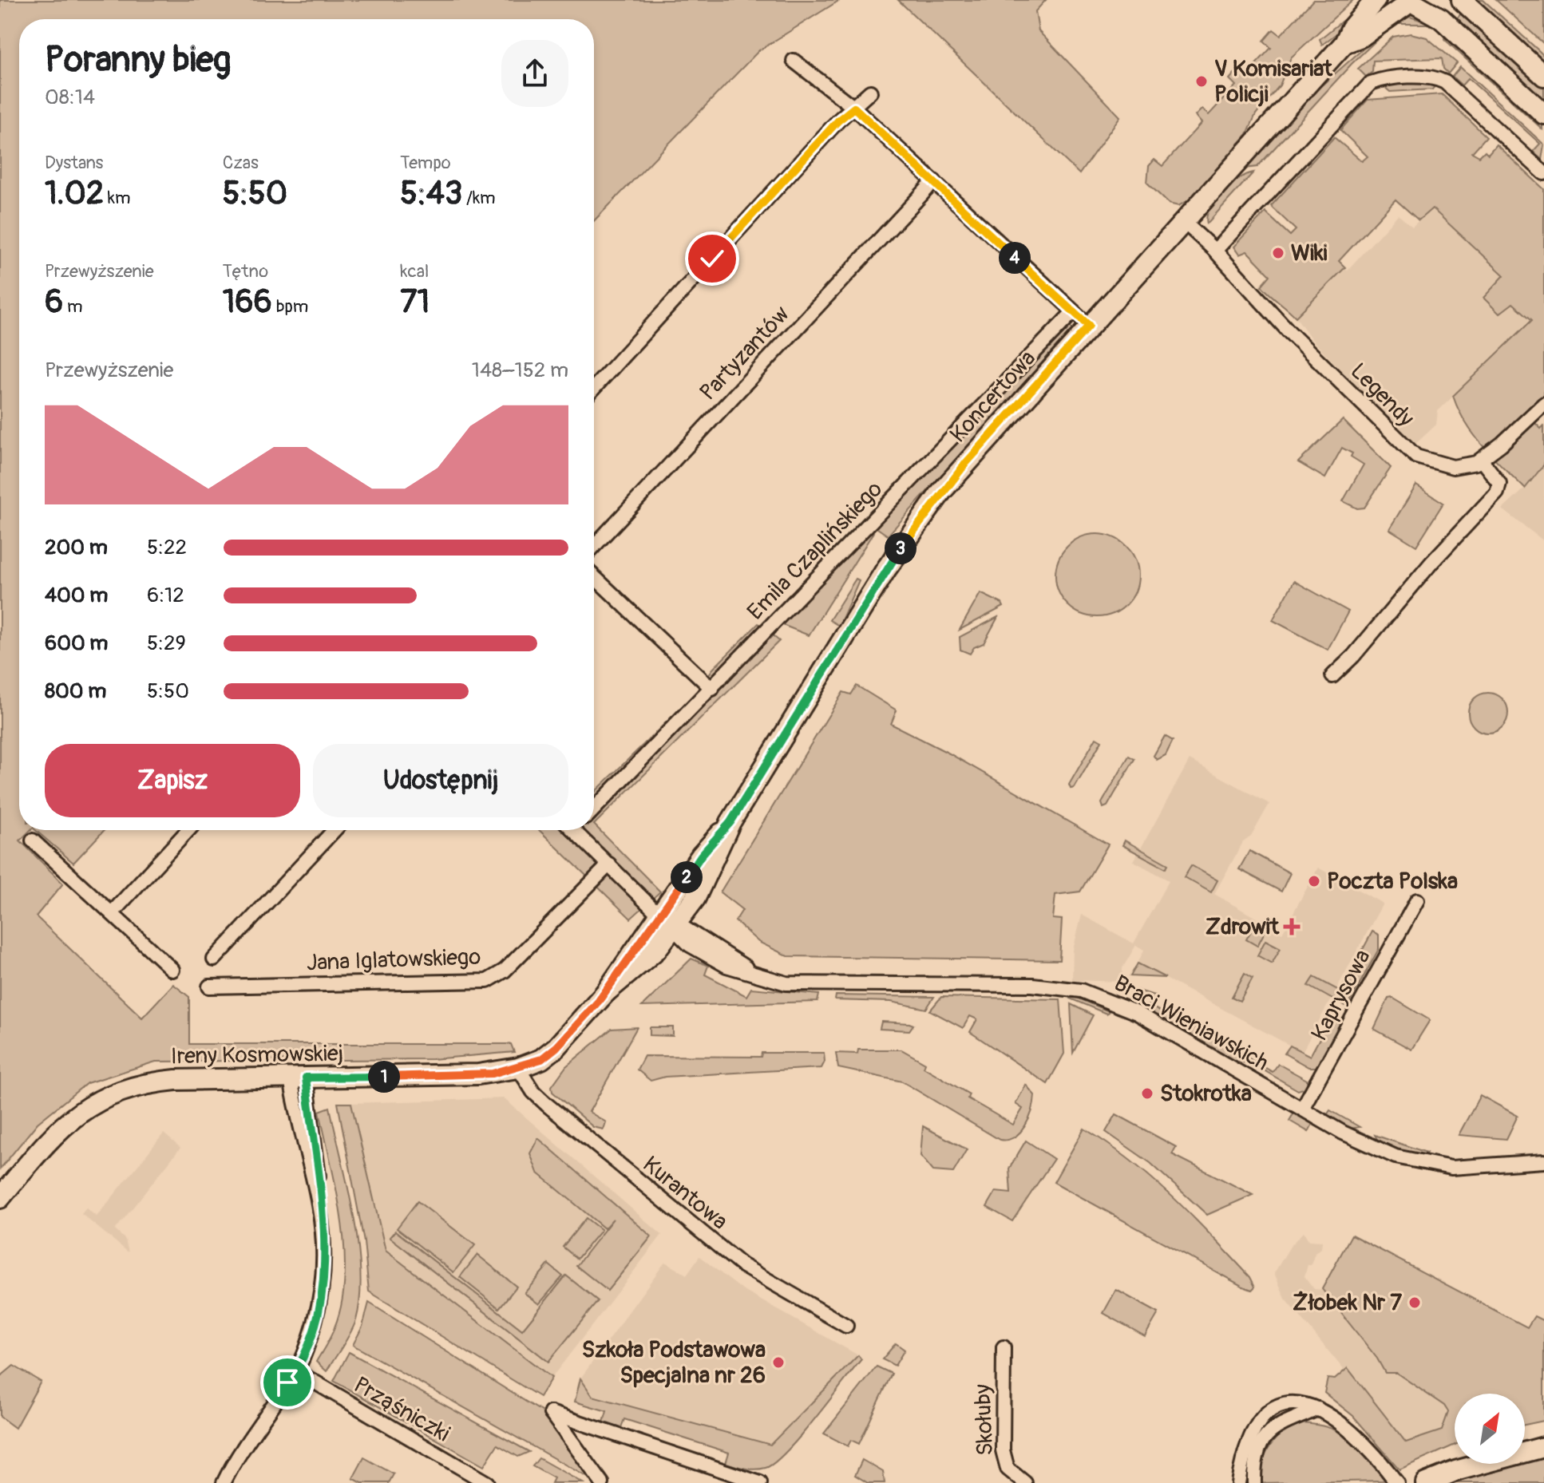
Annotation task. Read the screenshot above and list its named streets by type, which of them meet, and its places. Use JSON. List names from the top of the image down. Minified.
{"streets":{"street":["Partyzantów","Legendy","Koncertowa","Emila Czaplińskiego","Jana Iglatowskiego","Kaprysowa","Braci Wieniawskich","Ireny Kosmowskiej","Kurantowa","Prząśniczki","Skołuby"]},"crossings":[["Legendy","Koncertowa"],["Koncertowa","Braci Wieniawskich"],["Koncertowa","Ireny Kosmowskiej"],["Jana Iglatowskiego","Braci Wieniawskich"],["Kaprysowa","Braci Wieniawskich"],["Braci Wieniawskich","Ireny Kosmowskiej"],["Ireny Kosmowskiej","Kurantowa"]],"places":{"other":["V Komisariat Policji","Wiki","Poczta Polska","Stokrotka","Żłobek Nr 7","Szkoła Podstawowa Specjalna nr 26"],"health":["Zdrowit"]},"north":"top right","page":{"heading":["Poranny bieg","08:14"],"stats":[["Dystans","1.02 km"],["Czas","5:50"],["Tempo","5:43 /km"],["Przewyższenie","6 m"],["Tętno","166 bpm"],["kcal","71"]],"pins":["4","3","2","1"],"chart":["Przewyższenie","148–152 m"],"list":[{"name":"200 m","note":"5:22"},{"name":"400 m","note":"6:12"},{"name":"600 m","note":"5:29"},{"name":"800 m","note":"5:50"}],"buttons":["Zapisz","Udostępnij"]}}
